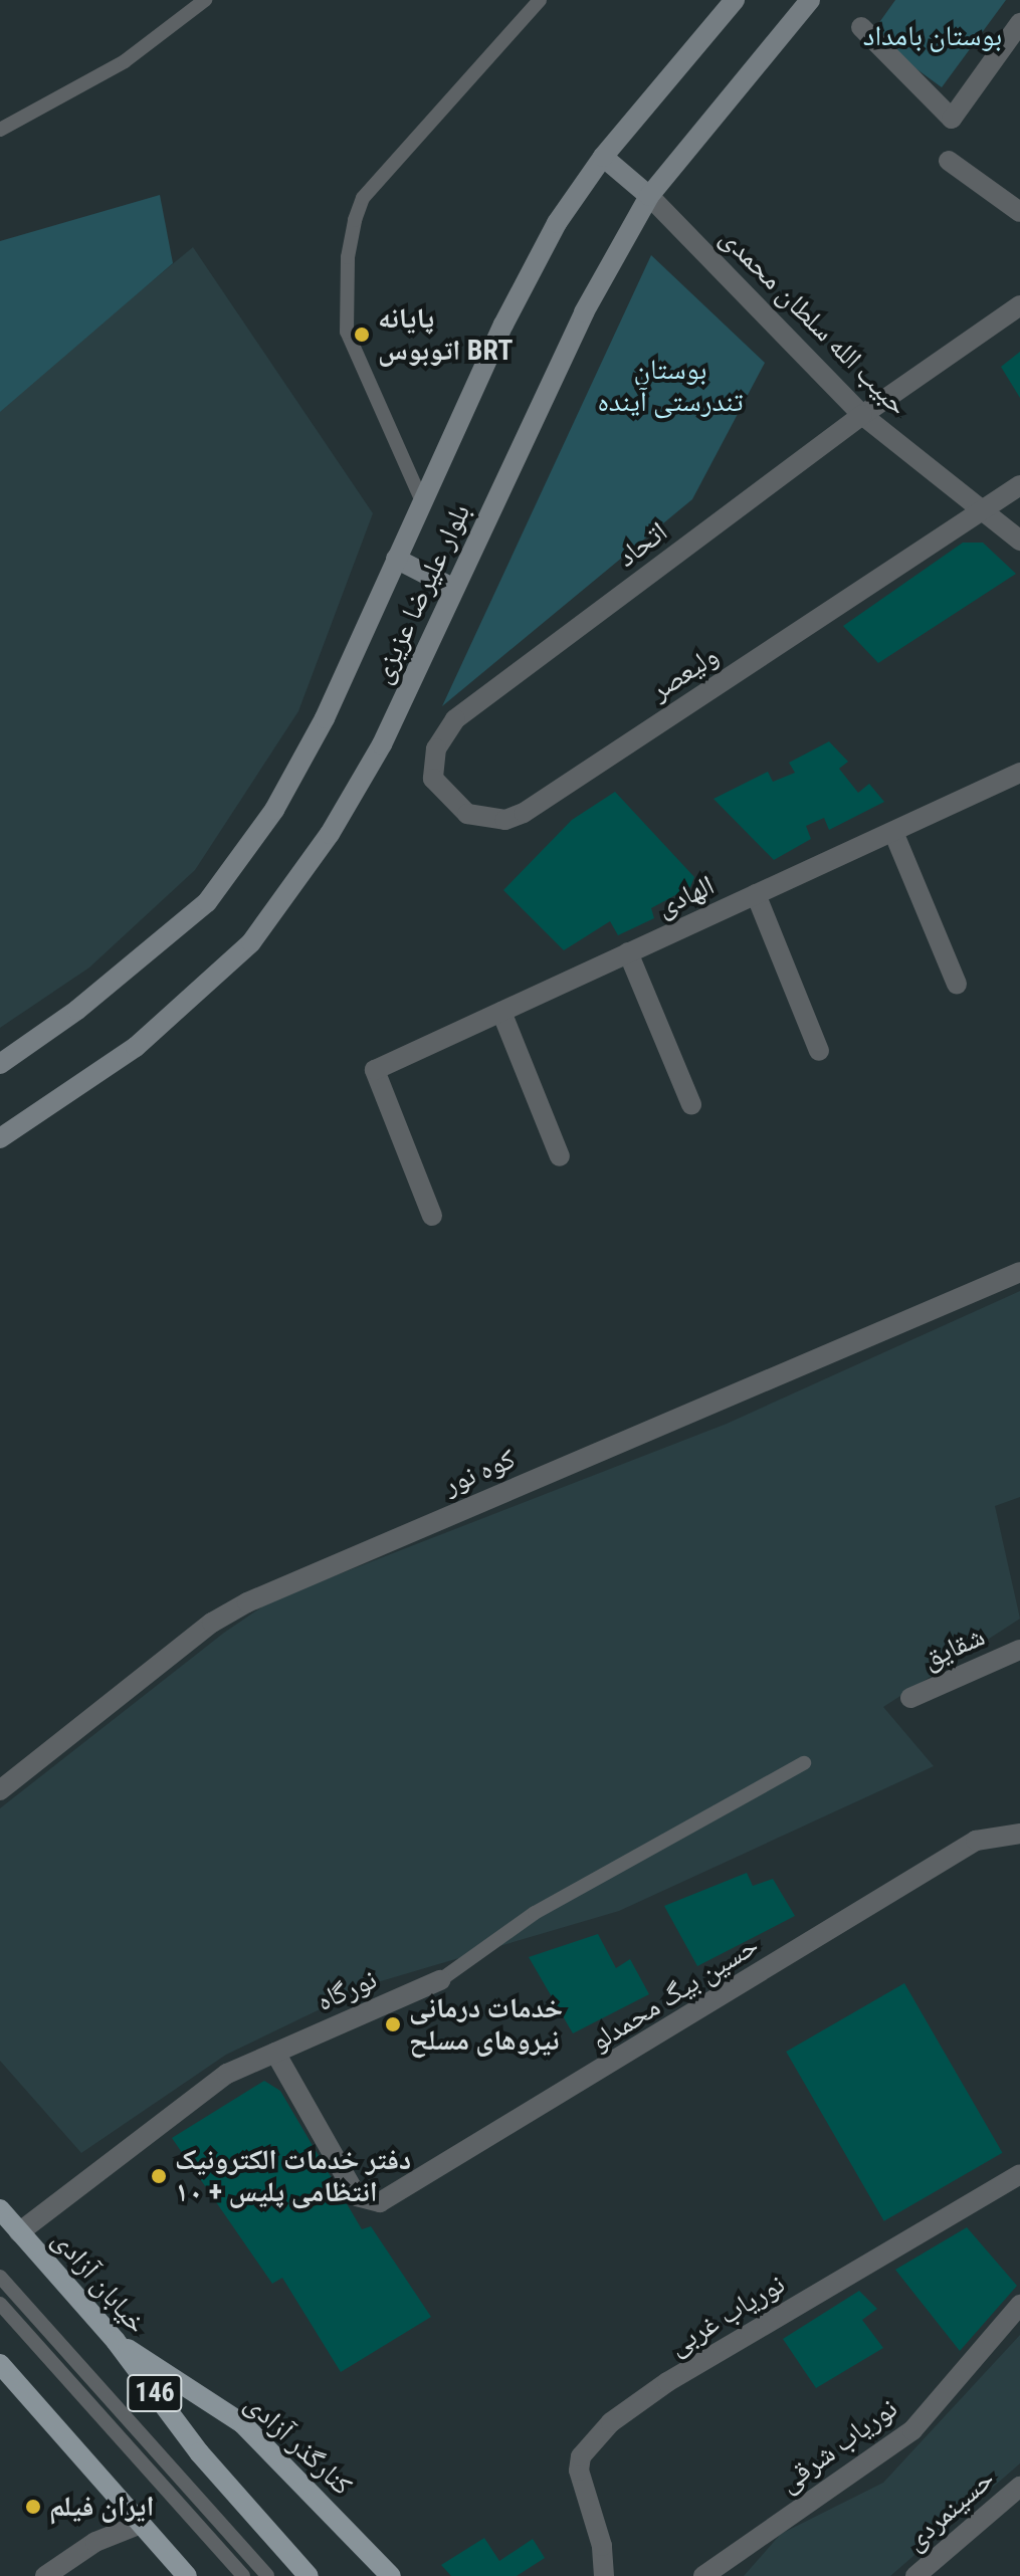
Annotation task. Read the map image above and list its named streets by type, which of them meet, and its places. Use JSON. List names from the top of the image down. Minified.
{"streets":{"main road":["بلوار علیرضا عزیزی","خیابان آزادی","146","کنارگذر آزادی"],"street":["حبیب الله سلطان محمدی","اتحاد","ولیعصر","الهادی","کوه نور","شقایق","نورگاه","حسین بیگ محمدلو","نوریاب غربی","نوریاب شرقی","حسینمردی"]},"crossings":[["حبیب الله سلطان محمدی","اتحاد"],["حبیب الله سلطان محمدی","بلوار علیرضا عزیزی"],["حبیب الله سلطان محمدی","ولیعصر"],["اتحاد","ولیعصر"],["نورگاه","حسین بیگ محمدلو"],["خیابان آزادی","کنارگذر آزادی"]],"parks":["بوستان بامداد","بوستان تندرستی آینده"],"places":["پایانه اتوبوس BRT","خدمات درمانی نیروهای مسلح","دفتر خدمات الکترونیک انتظامی پلیس + ۱۰","ایران فیلم"]}
